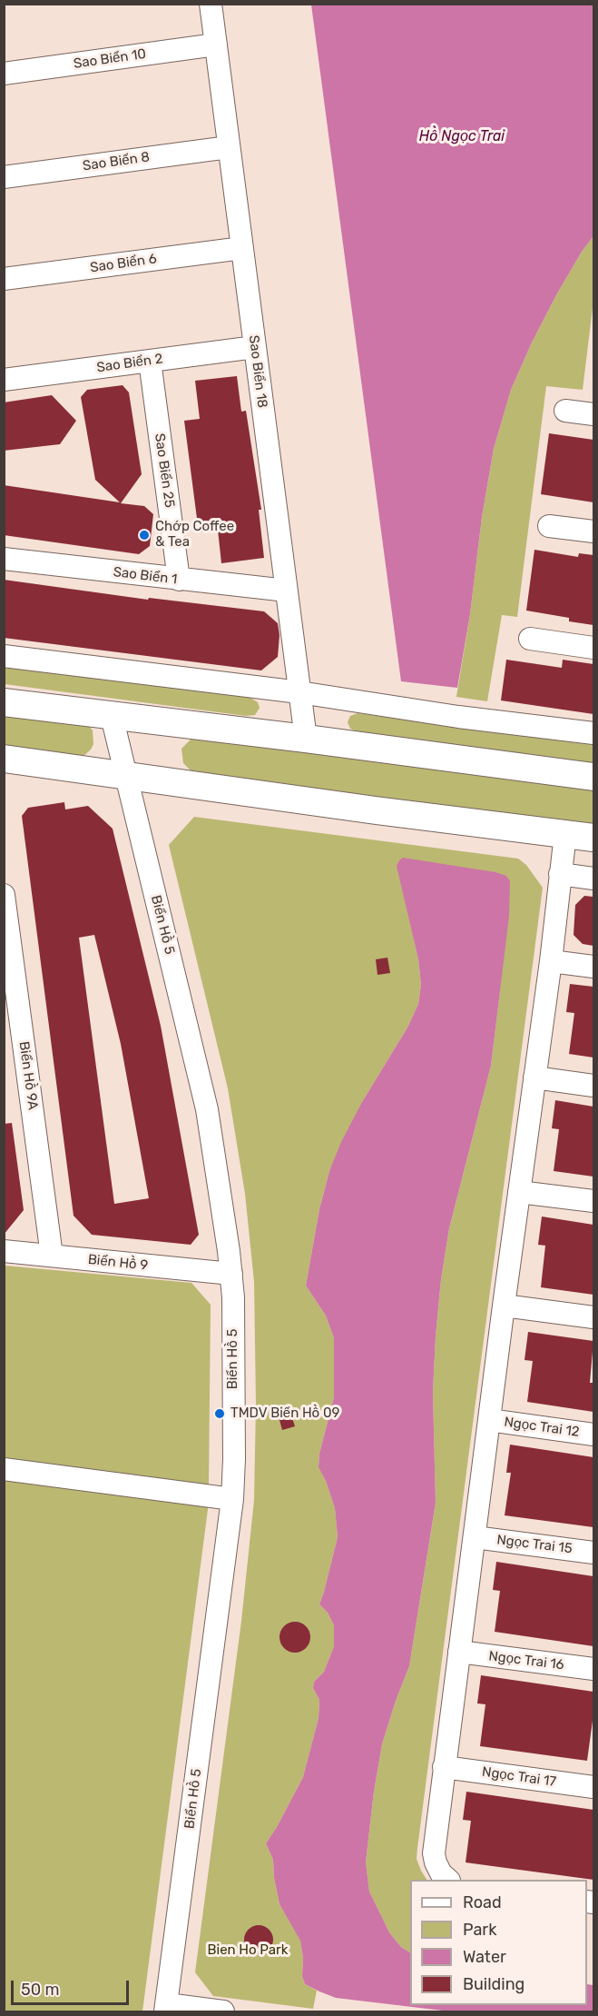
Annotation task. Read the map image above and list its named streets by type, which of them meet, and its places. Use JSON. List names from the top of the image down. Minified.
{"streets":{"street":["Sao Biển 10","Sao Biển 8","Sao Biển 6","Sao Biển 2","Sao Biển 18","Sao Biển 25","Sao Biển 1","Biển Hồ 5","Biển Hồ 9A","Biển Hồ 9","Ngọc Trai 12","Ngọc Trai 15","Ngọc Trai 16","Ngọc Trai 17"]},"crossings":[["Sao Biển 10","Sao Biển 18"],["Sao Biển 8","Sao Biển 18"],["Sao Biển 6","Sao Biển 18"],["Sao Biển 2","Sao Biển 18"],["Sao Biển 2","Sao Biển 25"],["Sao Biển 18","Sao Biển 1"],["Sao Biển 25","Sao Biển 1"],["Biển Hồ 5","Biển Hồ 9"],["Biển Hồ 9A","Biển Hồ 9"]],"water":["Hồ Ngọc Trai"],"parks":["Bien Ho Park"],"places":["Chớp Coffee & Tea","TMDV Biển Hồ 09"],"legend":["Road","Park","Water","Building"],"scale_bar":"50 m"}
